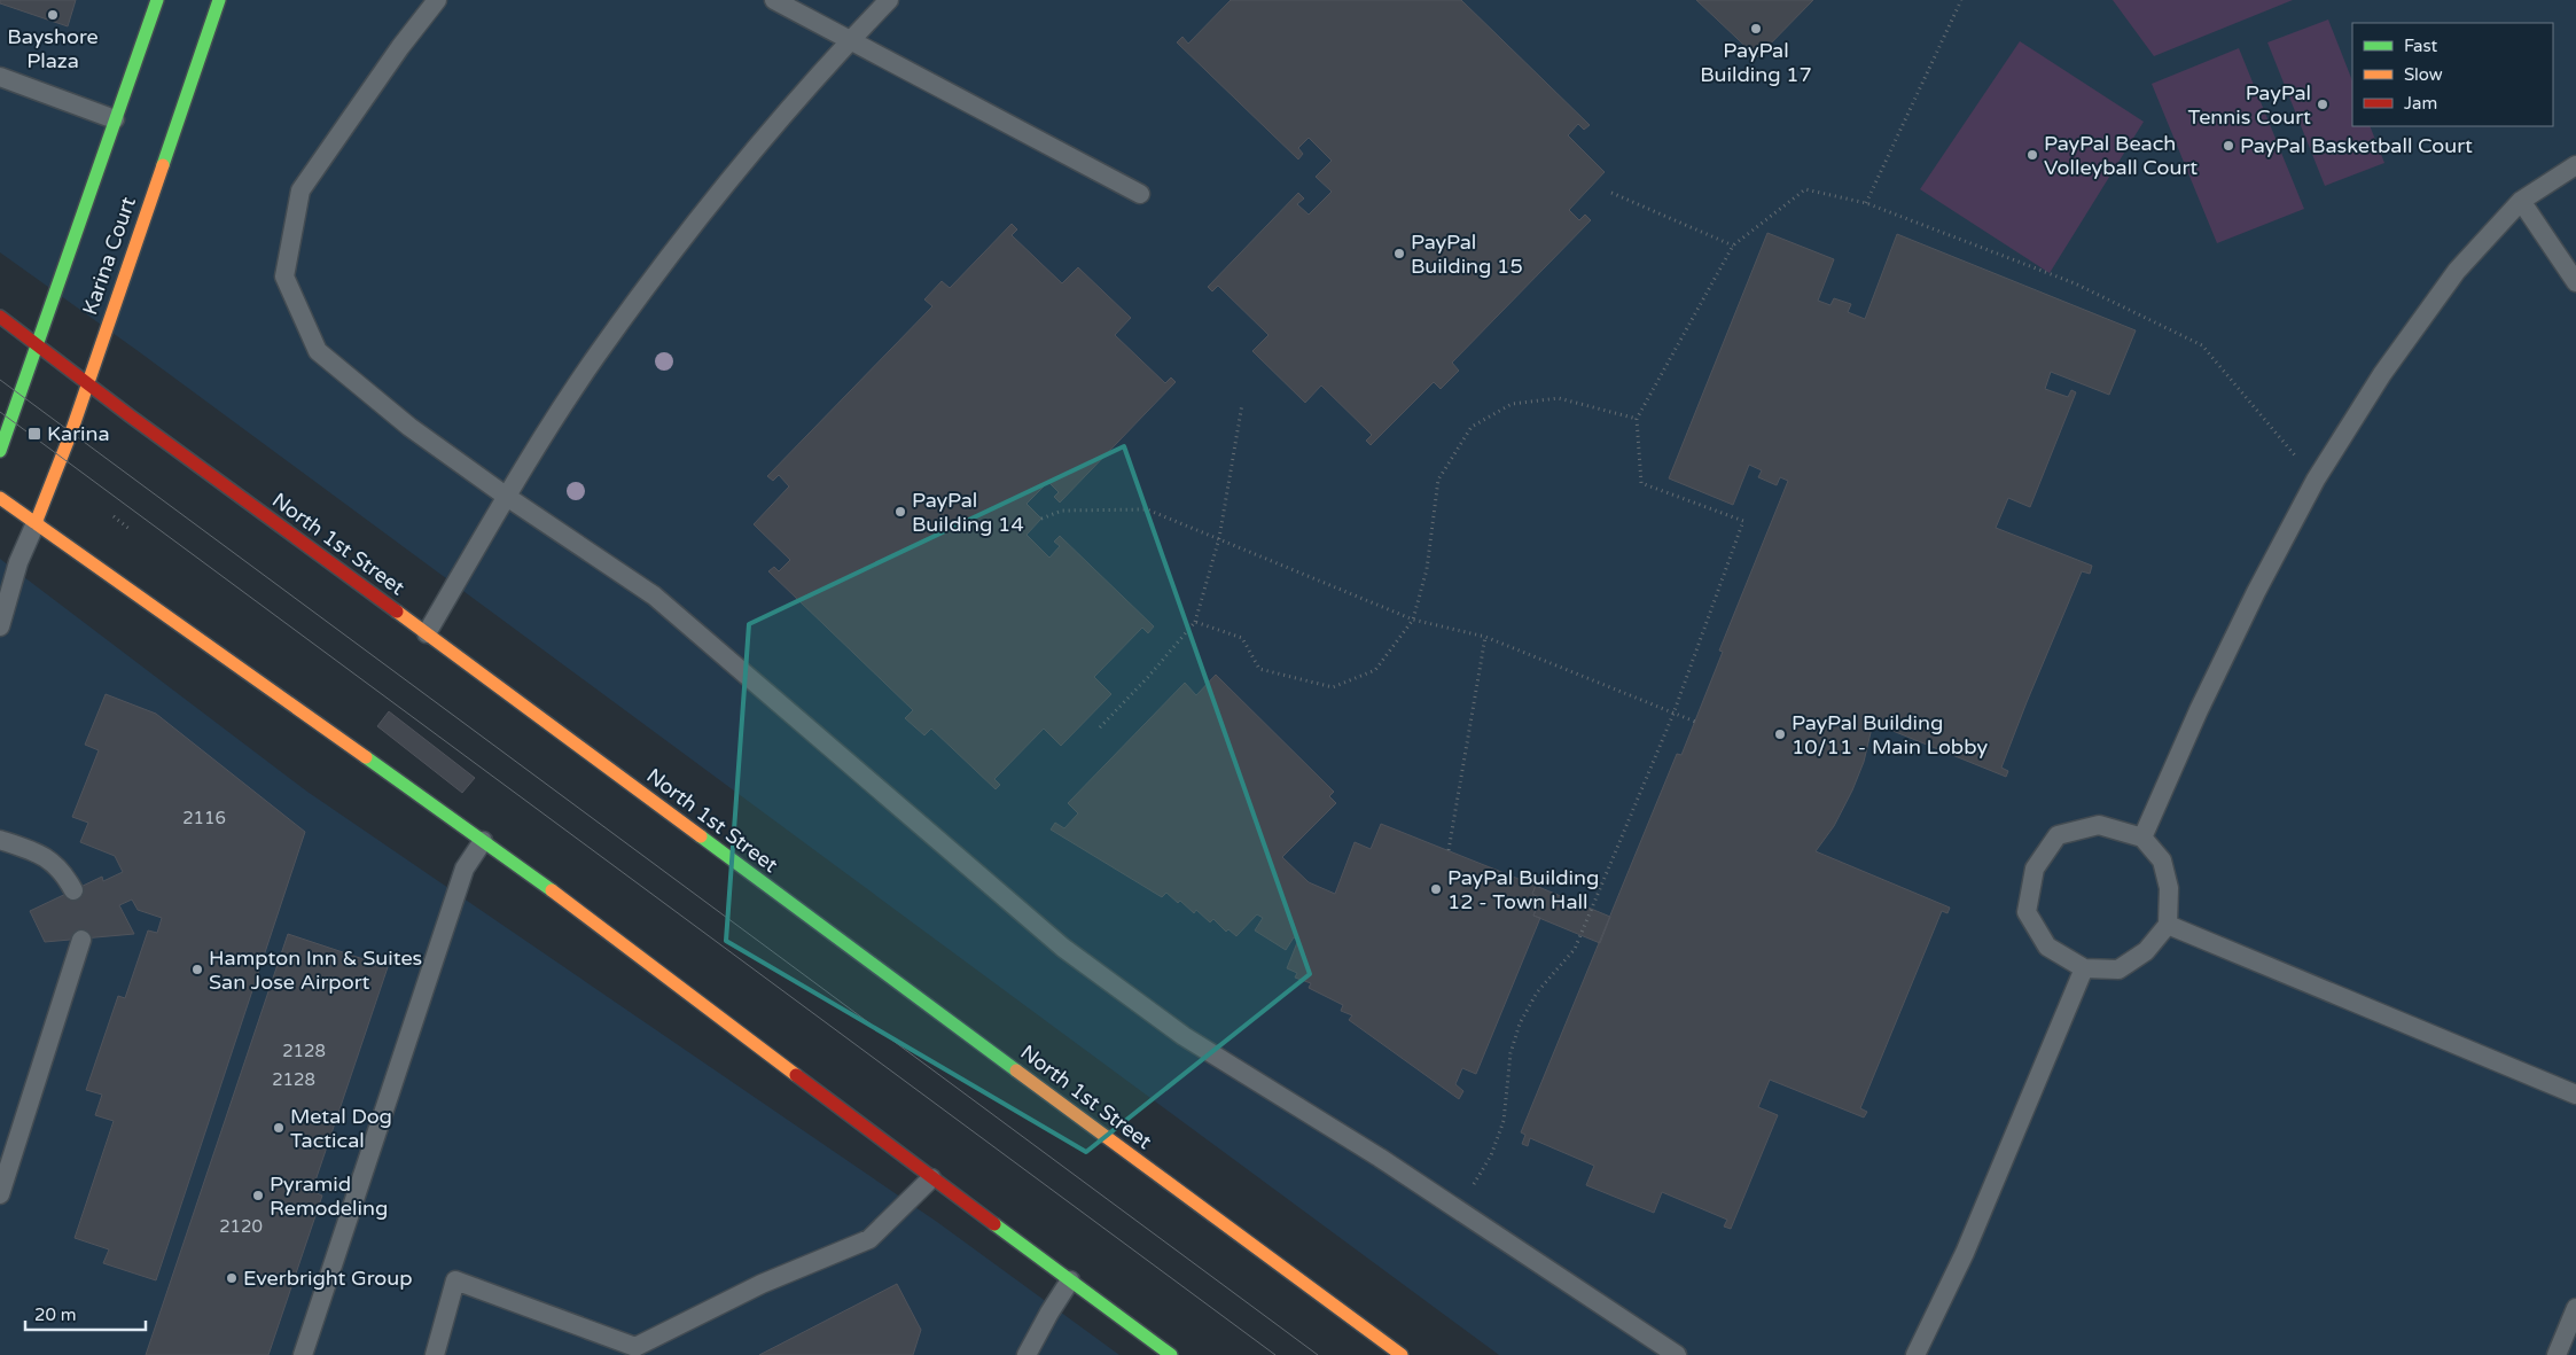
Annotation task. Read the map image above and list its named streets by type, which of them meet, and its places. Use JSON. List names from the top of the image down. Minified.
{"streets":{"main road":["Karina Court","North 1st Street"]},"crossings":[["Karina Court","North 1st Street"]],"places":{"other":["Bayshore Plaza","PayPal Building 17","PayPal Tennis Court","PayPal Basketball Court","PayPal Beach Volleyball Court","PayPal Building 15","PayPal Building 14","PayPal Building 10/11 - Main Lobby","PayPal Building 12 - Town Hall","Hampton Inn & Suites San Jose Airport","Metal Dog Tactical","Pyramid Remodeling","Everbright Group"],"transit":["Karina"]},"house_numbers":["2116","2128","2128","2120"],"legend":["Fast","Slow","Jam"],"scale_bar":"20 m"}
